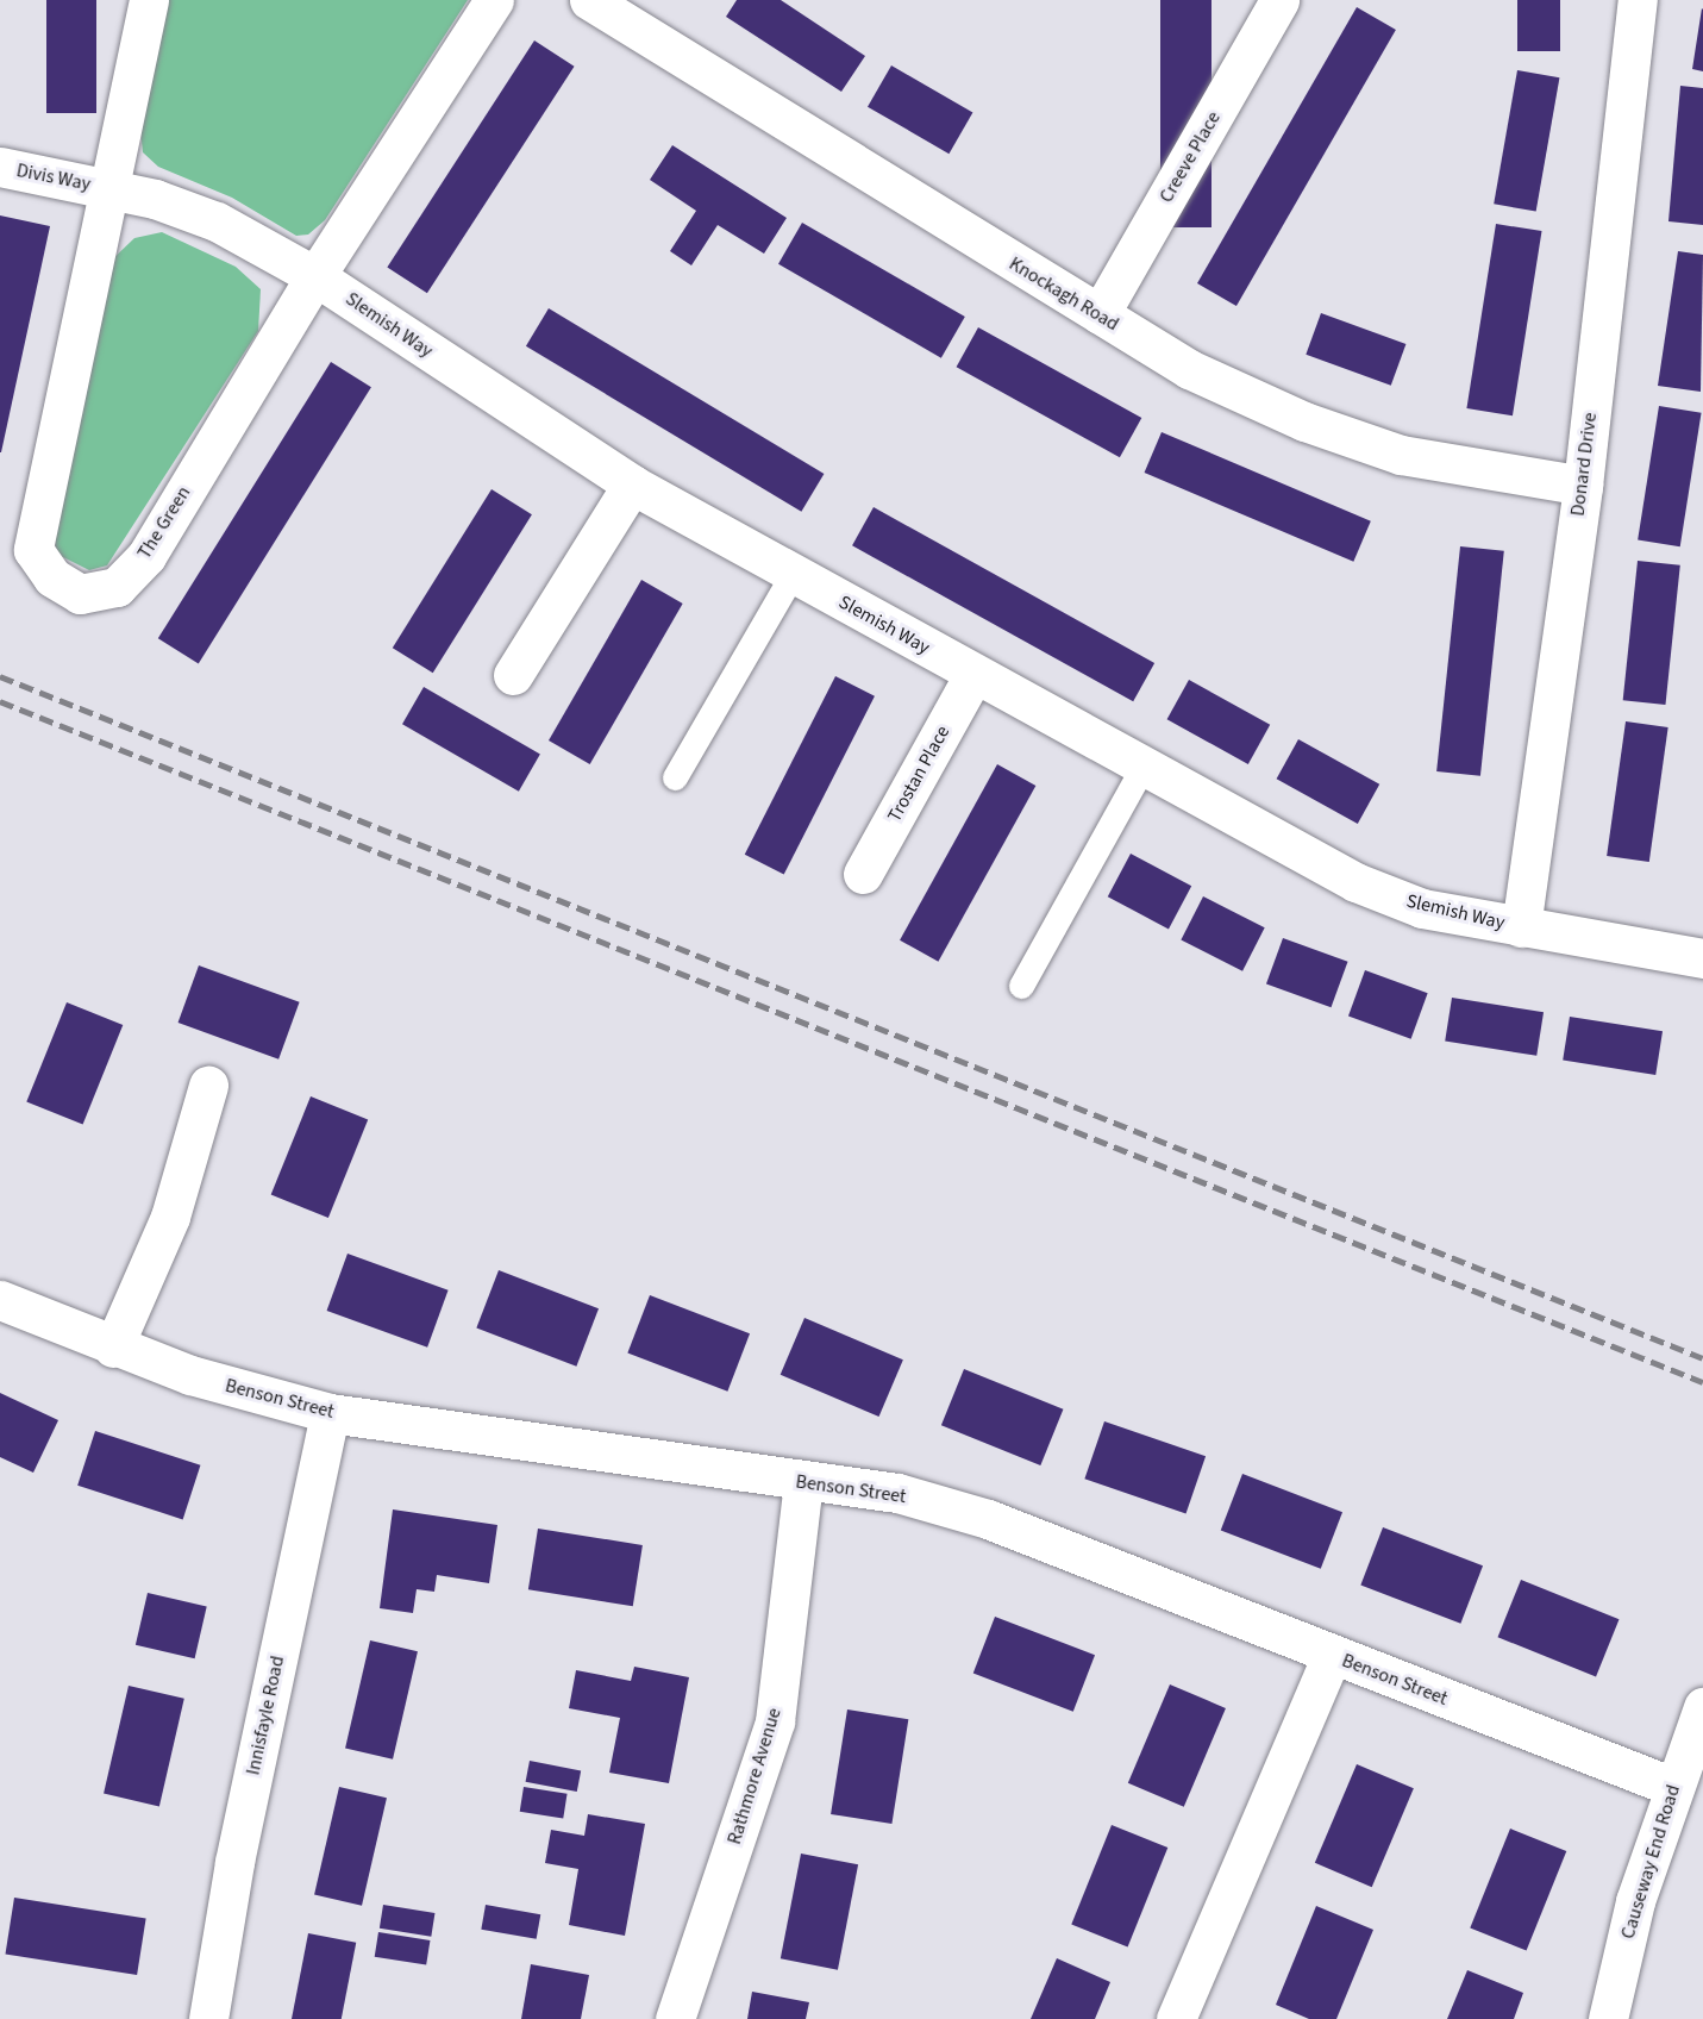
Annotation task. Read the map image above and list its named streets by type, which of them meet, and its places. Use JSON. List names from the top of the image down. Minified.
{"streets":{"street":["Creeve Place","Divis Way","Knockagh Road","Slemish Way","Donard Drive","The Green","Trostan Place","Benson Street","Innisfayle Road","Rathmore Avenue","Causeway End Road"]},"crossings":[["Creeve Place","Knockagh Road"],["Divis Way","Slemish Way"],["Divis Way","The Green"],["Knockagh Road","Donard Drive"],["Slemish Way","Donard Drive"],["Slemish Way","The Green"],["Slemish Way","Trostan Place"],["Benson Street","Innisfayle Road"],["Benson Street","Rathmore Avenue"],["Benson Street","Causeway End Road"]]}
